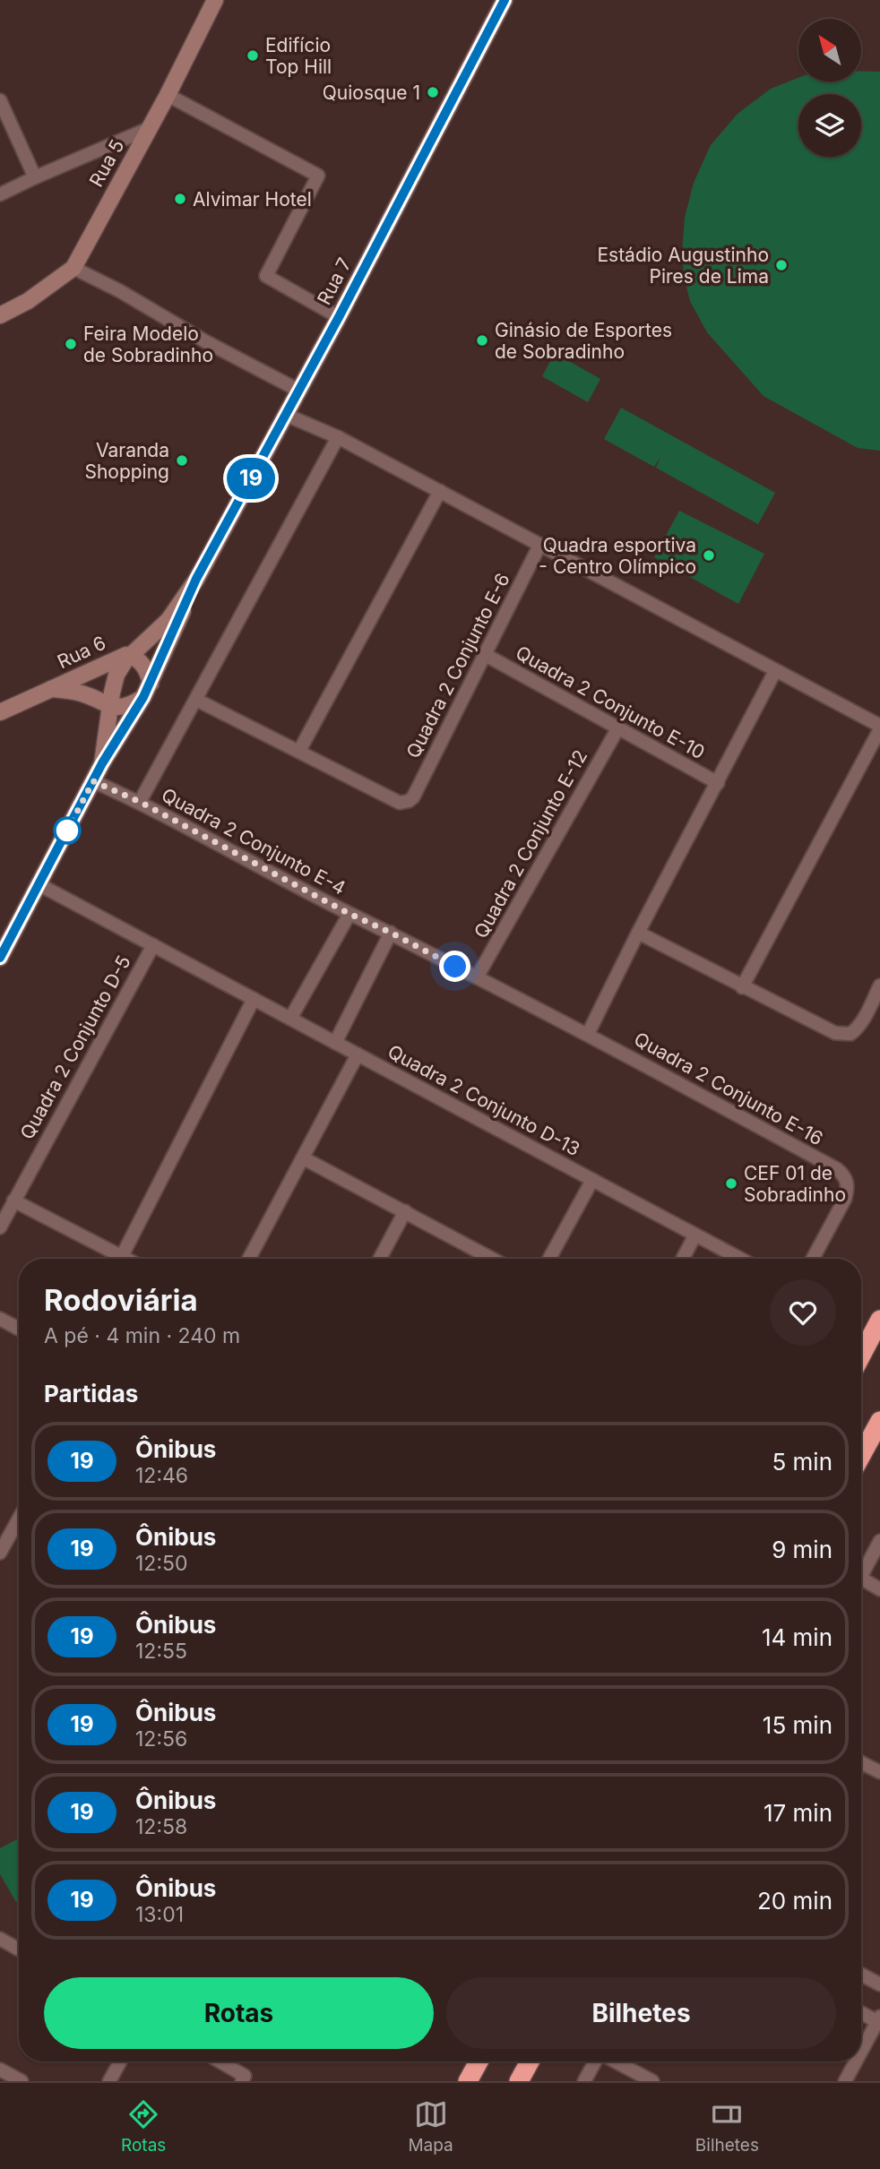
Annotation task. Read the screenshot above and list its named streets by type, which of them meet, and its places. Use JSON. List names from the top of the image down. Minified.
{"streets":{"main road":["Rua 5","Rua 7","Rua 6"],"street":["Quadra 2 Conjunto E-6","Quadra 2 Conjunto E-10","Quadra 2 Conjunto E-4","Quadra 2 Conjunto E-12","Quadra 2 Conjunto D-5","Quadra 2 Conjunto E-16","Quadra 2 Conjunto D-13"]},"crossings":[["Rua 7","Rua 6"],["Rua 7","Quadra 2 Conjunto E-4"],["Rua 7","Quadra 2 Conjunto D-13"],["Quadra 2 Conjunto E-6","Quadra 2 Conjunto E-10"],["Quadra 2 Conjunto E-10","Quadra 2 Conjunto E-12"],["Quadra 2 Conjunto E-4","Quadra 2 Conjunto E-12"],["Quadra 2 Conjunto E-4","Quadra 2 Conjunto E-16"],["Quadra 2 Conjunto E-12","Quadra 2 Conjunto E-16"],["Quadra 2 Conjunto D-5","Quadra 2 Conjunto D-13"]],"places":["Edifício Top Hill","Quiosque 1","Alvimar Hotel","Estádio Augustinho Pires de Lima","Ginásio de Esportes de Sobradinho","Feira Modelo de Sobradinho","Varanda Shopping","Quadra esportiva - Centro Olímpico","CEF 01 de Sobradinho"],"lines":["bus line 19"],"north":"top left","page":{"on_map":"19","heading":[["Rodoviária","A pé · 4 min · 240 m"],"Partidas"],"list":[{"mark":"19","name":"Ônibus","note":"12:46","value":"5 min"},{"mark":"19","name":"Ônibus","note":"12:50","value":"9 min"},{"mark":"19","name":"Ônibus","note":"12:55","value":"14 min"},{"mark":"19","name":"Ônibus","note":"12:56","value":"15 min"},{"mark":"19","name":"Ônibus","note":"12:58","value":"17 min"},{"mark":"19","name":"Ônibus","note":"13:01","value":"20 min"}],"buttons":["Rotas","Bilhetes"],"tabs":["Rotas","Mapa","Bilhetes"]}}
